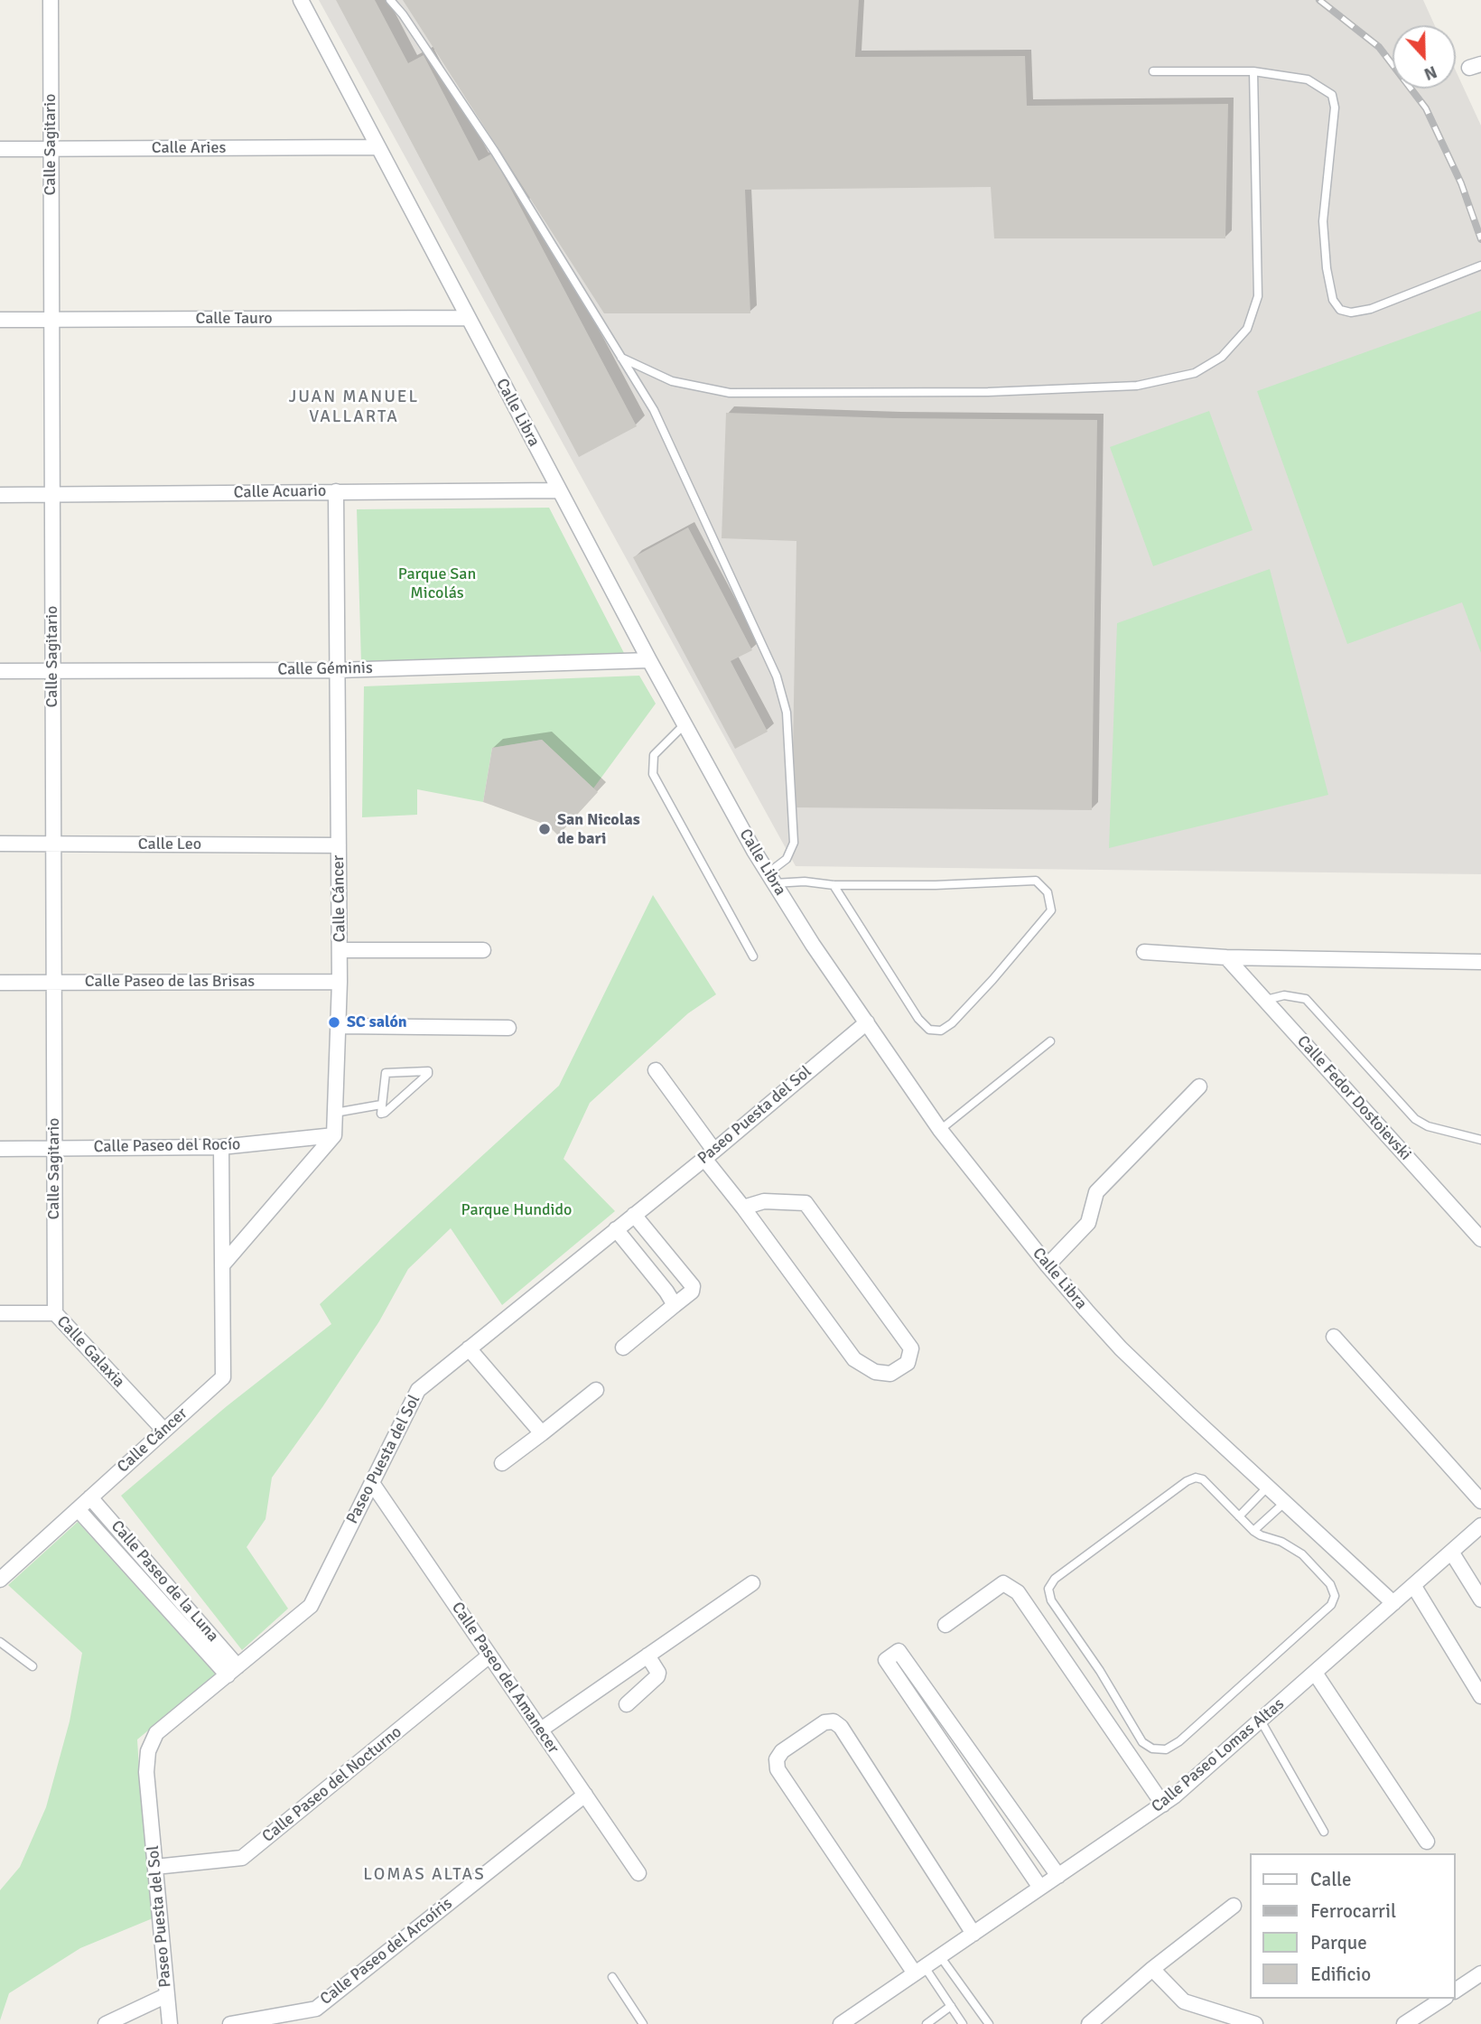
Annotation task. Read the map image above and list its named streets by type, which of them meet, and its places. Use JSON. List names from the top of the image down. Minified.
{"streets":{"street":["Calle Sagitario","Calle Aries","Calle Tauro","Calle Libra","Calle Acuario","Calle Géminis","Calle Leo","Calle Cáncer","Calle Paseo de las Brisas","Calle Fedor Dostoievski","Paseo Puesta del Sol","Calle Paseo del Rocío","Calle Galaxia","Calle Paseo de la Luna","Calle Paseo del Amanecer","Calle Paseo Lomas Altas","Calle Paseo del Nocturno","Calle Paseo del Arcoíris"]},"crossings":[["Calle Sagitario","Calle Aries"],["Calle Sagitario","Calle Tauro"],["Calle Sagitario","Calle Acuario"],["Calle Sagitario","Calle Géminis"],["Calle Sagitario","Calle Leo"],["Calle Sagitario","Calle Paseo de las Brisas"],["Calle Sagitario","Calle Paseo del Rocío"],["Calle Sagitario","Calle Galaxia"],["Calle Aries","Calle Libra"],["Calle Tauro","Calle Libra"],["Calle Libra","Calle Acuario"],["Calle Libra","Calle Géminis"],["Calle Libra","Paseo Puesta del Sol"],["Calle Libra","Calle Paseo Lomas Altas"],["Calle Acuario","Calle Cáncer"],["Calle Géminis","Calle Cáncer"],["Calle Leo","Calle Cáncer"],["Calle Cáncer","Calle Paseo de las Brisas"],["Calle Cáncer","Calle Paseo del Rocío"],["Calle Cáncer","Calle Galaxia"],["Calle Cáncer","Calle Paseo de la Luna"],["Paseo Puesta del Sol","Calle Paseo de la Luna"],["Paseo Puesta del Sol","Calle Paseo del Amanecer"],["Paseo Puesta del Sol","Calle Paseo del Nocturno"],["Calle Paseo del Amanecer","Calle Paseo del Nocturno"],["Calle Paseo del Amanecer","Calle Paseo del Arcoíris"]],"districts":["JUAN MANUEL VALLARTA","LOMAS ALTAS"],"parks":["Parque San Micolás","Parque Hundido"],"places":["San Nicolas de bari","SC salón"],"legend":["Calle","Ferrocarril","Parque","Edificio"],"north":"bottom"}
